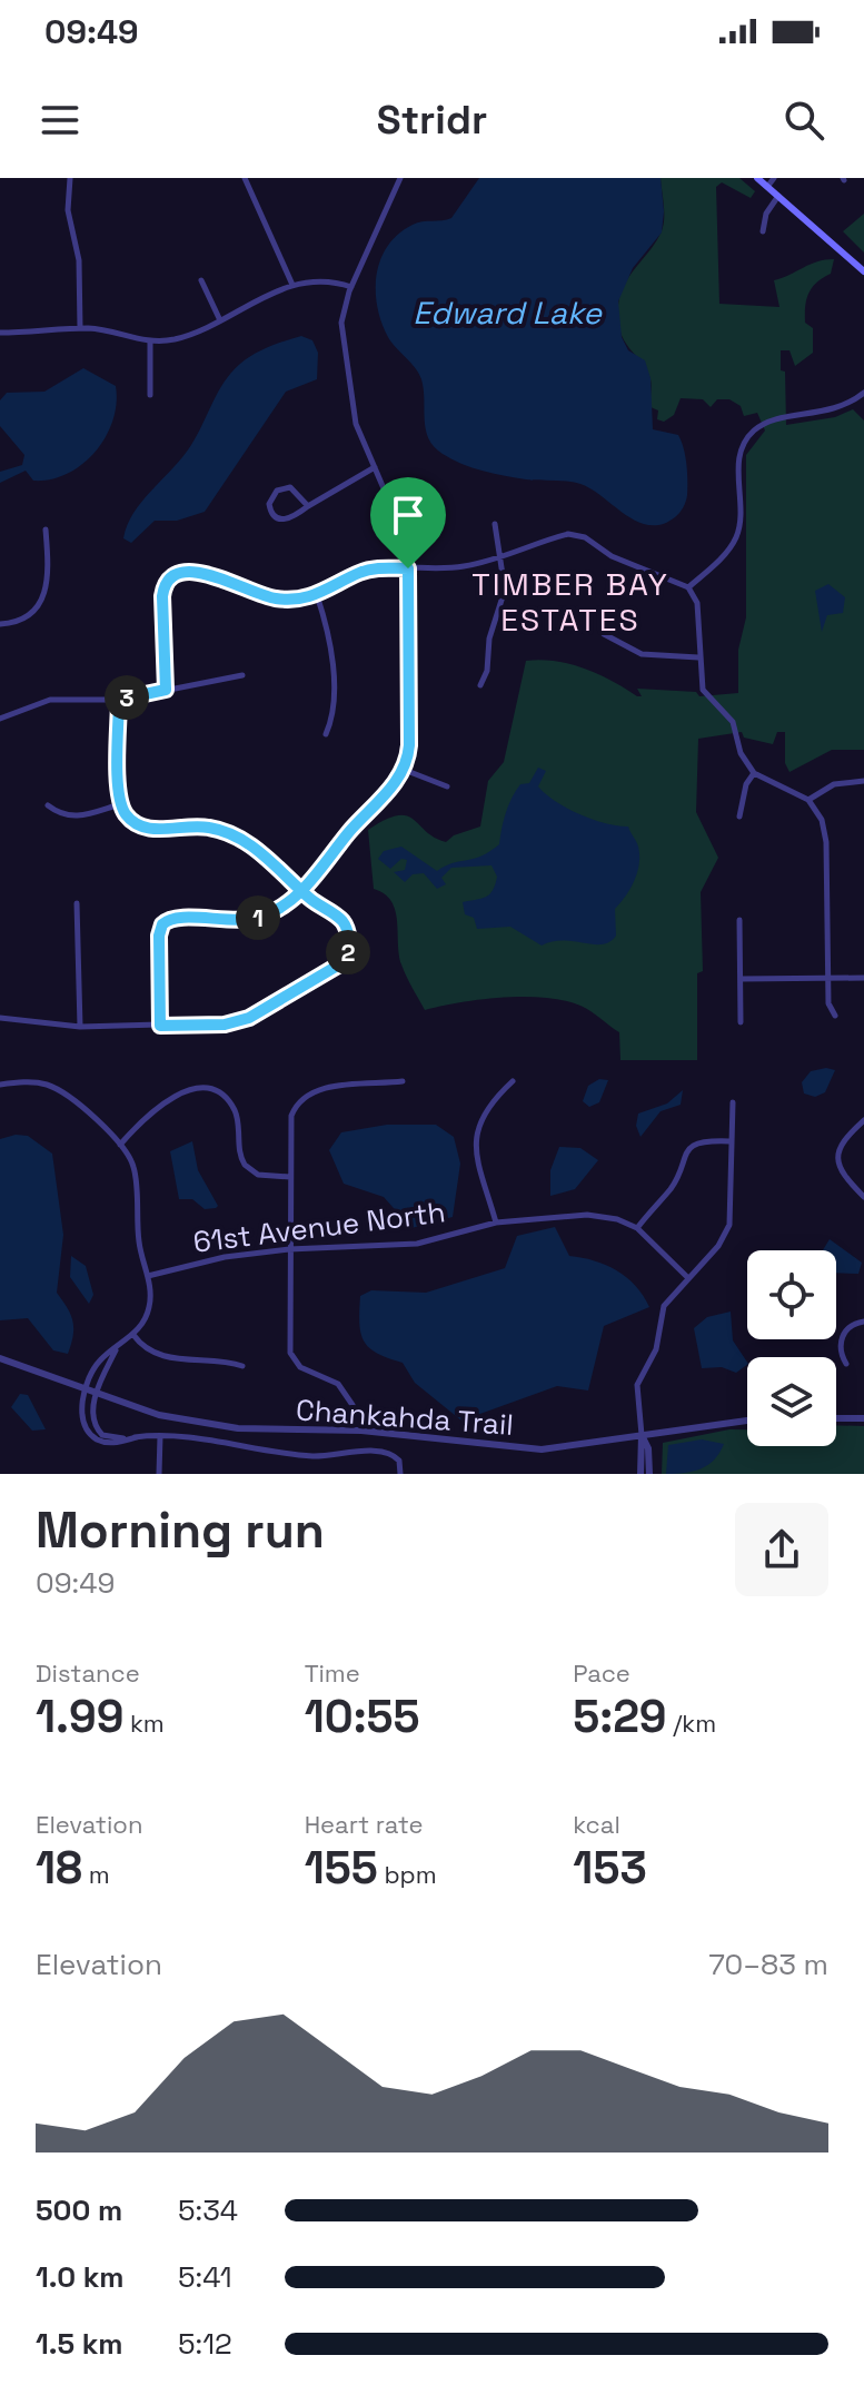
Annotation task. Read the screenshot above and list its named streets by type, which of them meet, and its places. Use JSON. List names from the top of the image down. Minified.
{"streets":{"street":["61st Avenue North","Chankahda Trail"]},"districts":["TIMBER BAY ESTATES"],"water":["Edward Lake"],"page":{"status":"09:49","header":"Stridr","pins":["3","1","2"],"heading":["Morning run","09:49"],"stats":[["Distance","1.99 km"],["Time","10:55"],["Pace","5:29 /km"],["Elevation","18 m"],["Heart rate","155 bpm"],["kcal","153"]],"chart":["Elevation","70–83 m"],"list":[{"name":"500 m","note":"5:34"},{"name":"1.0 km","note":"5:41"},{"name":"1.5 km","note":"5:12"}]}}
